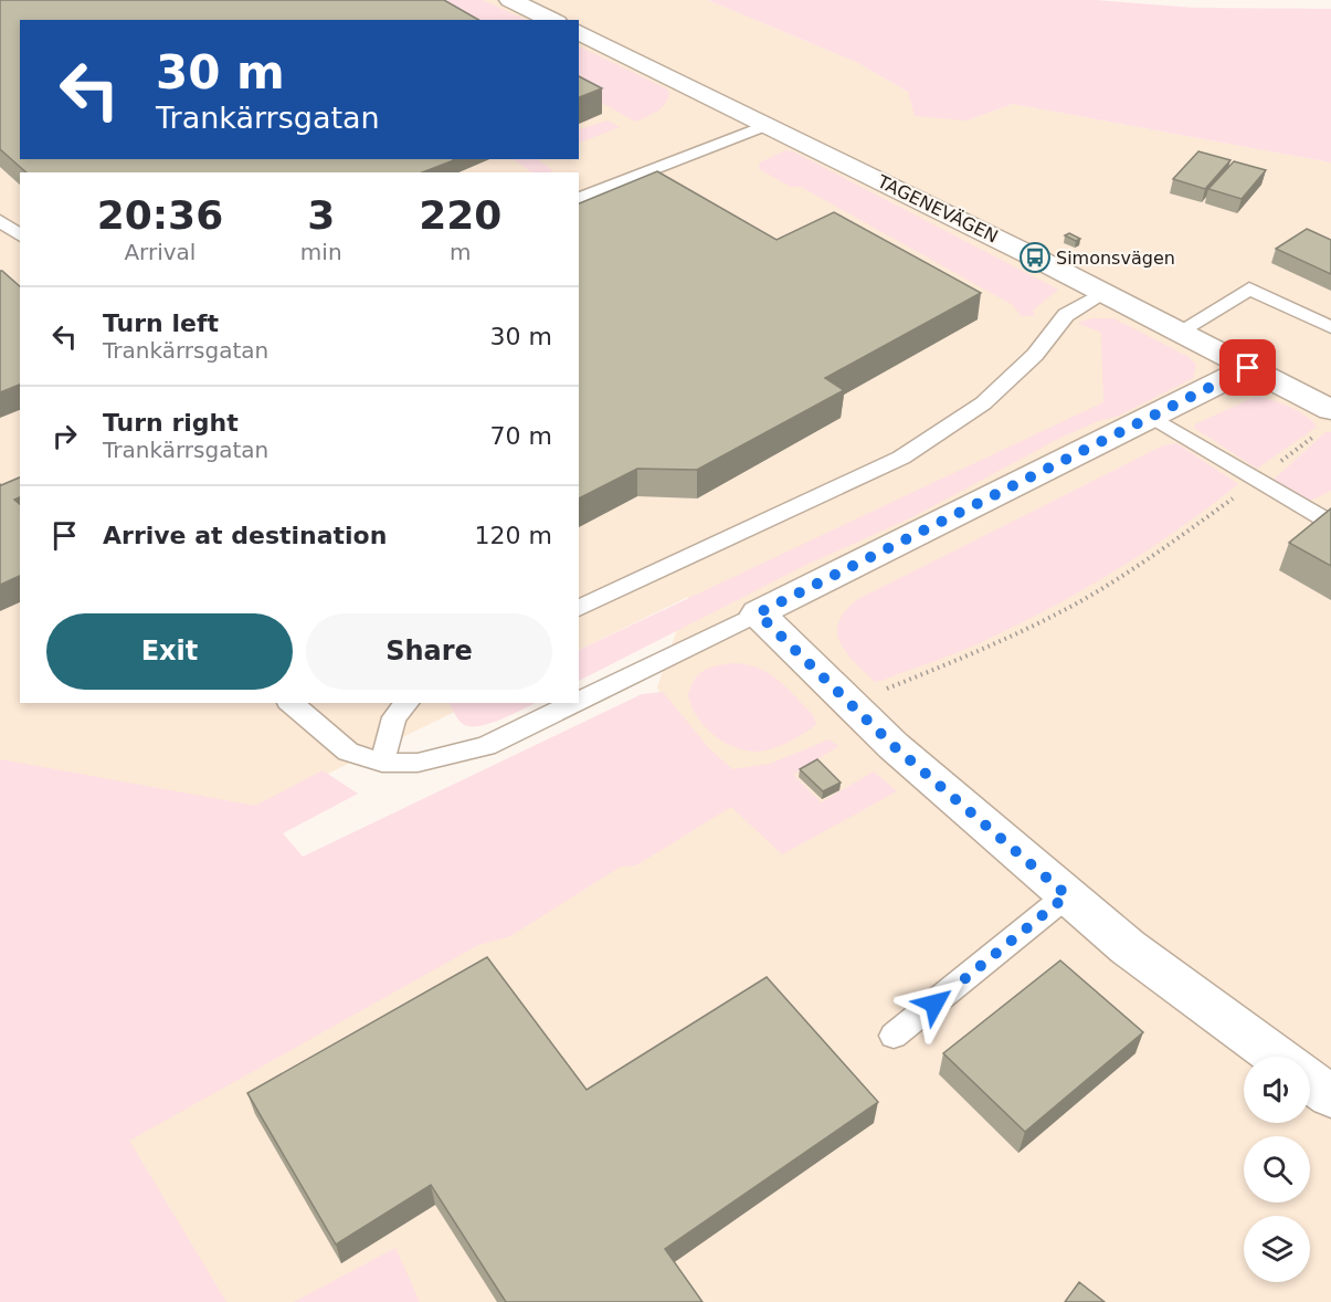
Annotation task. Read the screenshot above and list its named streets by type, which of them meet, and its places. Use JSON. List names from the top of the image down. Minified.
{"streets":{"street":["TAGENEVÄGEN"]},"places":{"bus stop":["Simonsvägen"]},"page":{"turn":["30 m","Trankärrsgatan"],"eta":["20:36","Arrival","3","min","220","m"],"list":[{"name":"Turn left","note":"Trankärrsgatan","value":"30 m"},{"name":"Turn right","note":"Trankärrsgatan","value":"70 m"},{"name":"Arrive at destination","value":"120 m"}],"buttons":["Exit","Share"]}}
